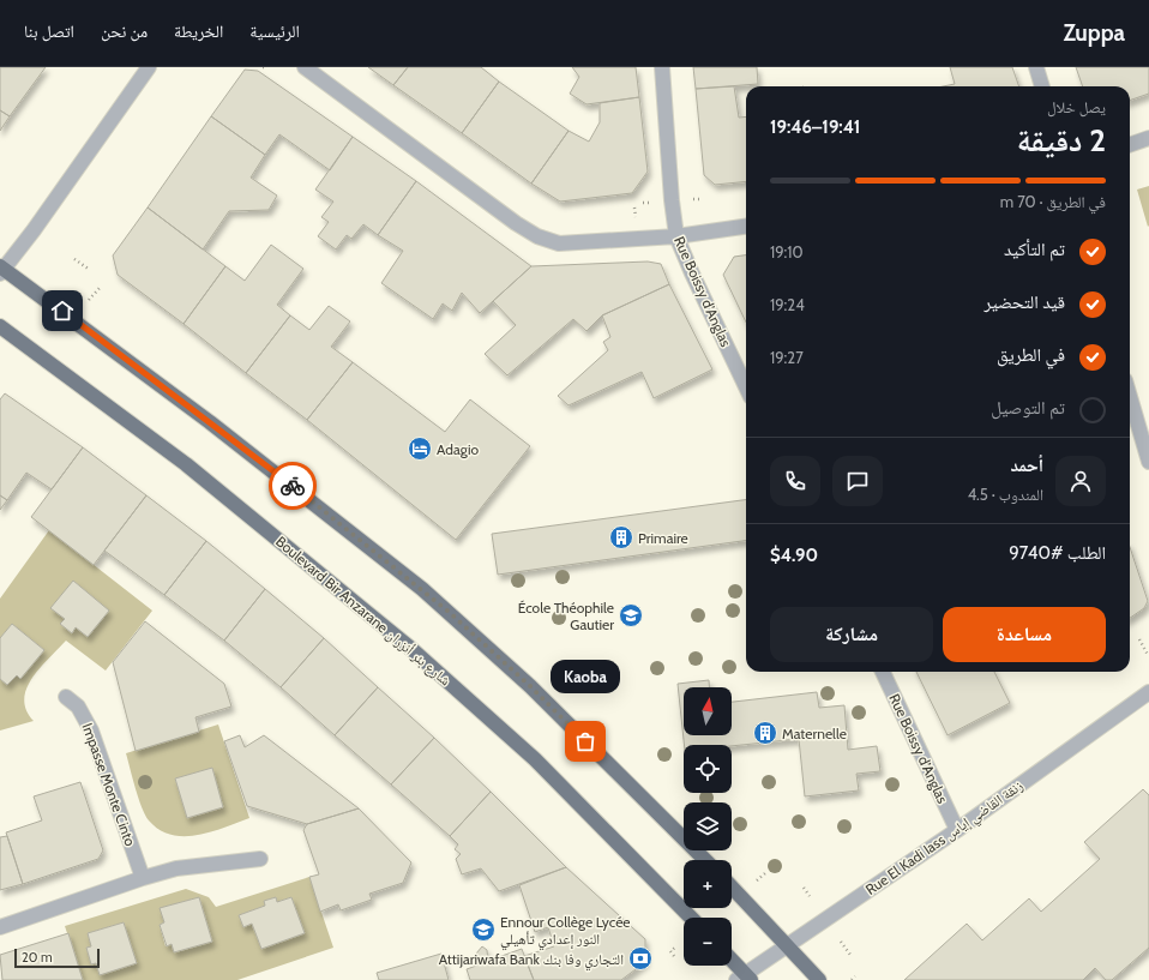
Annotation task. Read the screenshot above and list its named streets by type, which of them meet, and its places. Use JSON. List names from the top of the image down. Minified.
{"streets":{"main road":["Boulevard Bir Anzarane شارع بئر أنزران"],"street":["Rue Boissy d’Anglas","Impasse Monte Cinto","Rue El Kadi Iass زنقة القاضي إياس"]},"crossings":[["Rue Boissy d’Anglas","Rue El Kadi Iass زنقة القاضي إياس"]],"places":{"hotel":["Adagio"],"building":["Primaire","Maternelle"],"school or university":["École Théophile Gautier","Ennour Collège Lycée النور إعدادي تأهيلي"],"other":["Kaoba"],"bank":["Attijariwafa Bank التجاري وفا بنك"]},"scale_bar":"20 m","north":"top","page":{"header":"Zuppa","nav":["الرئيسية","الخريطة","من نحن","اتصل بنا"],"heading":["2 دقيقة","يصل خلال","19:41–19:46"],"panel":["أحمد","المندوب · 4.5","الطلب #9740","$4.90"],"bar":"في الطريق · 70 m","list":[["تم التأكيد","19:10"],["قيد التحضير","19:24"],["في الطريق","19:27"],"تم التوصيل"],"buttons":["مساعدة","مشاركة"],"bubble":"Kaoba","map_buttons":["+","−"],"scale":"20 m"}}
